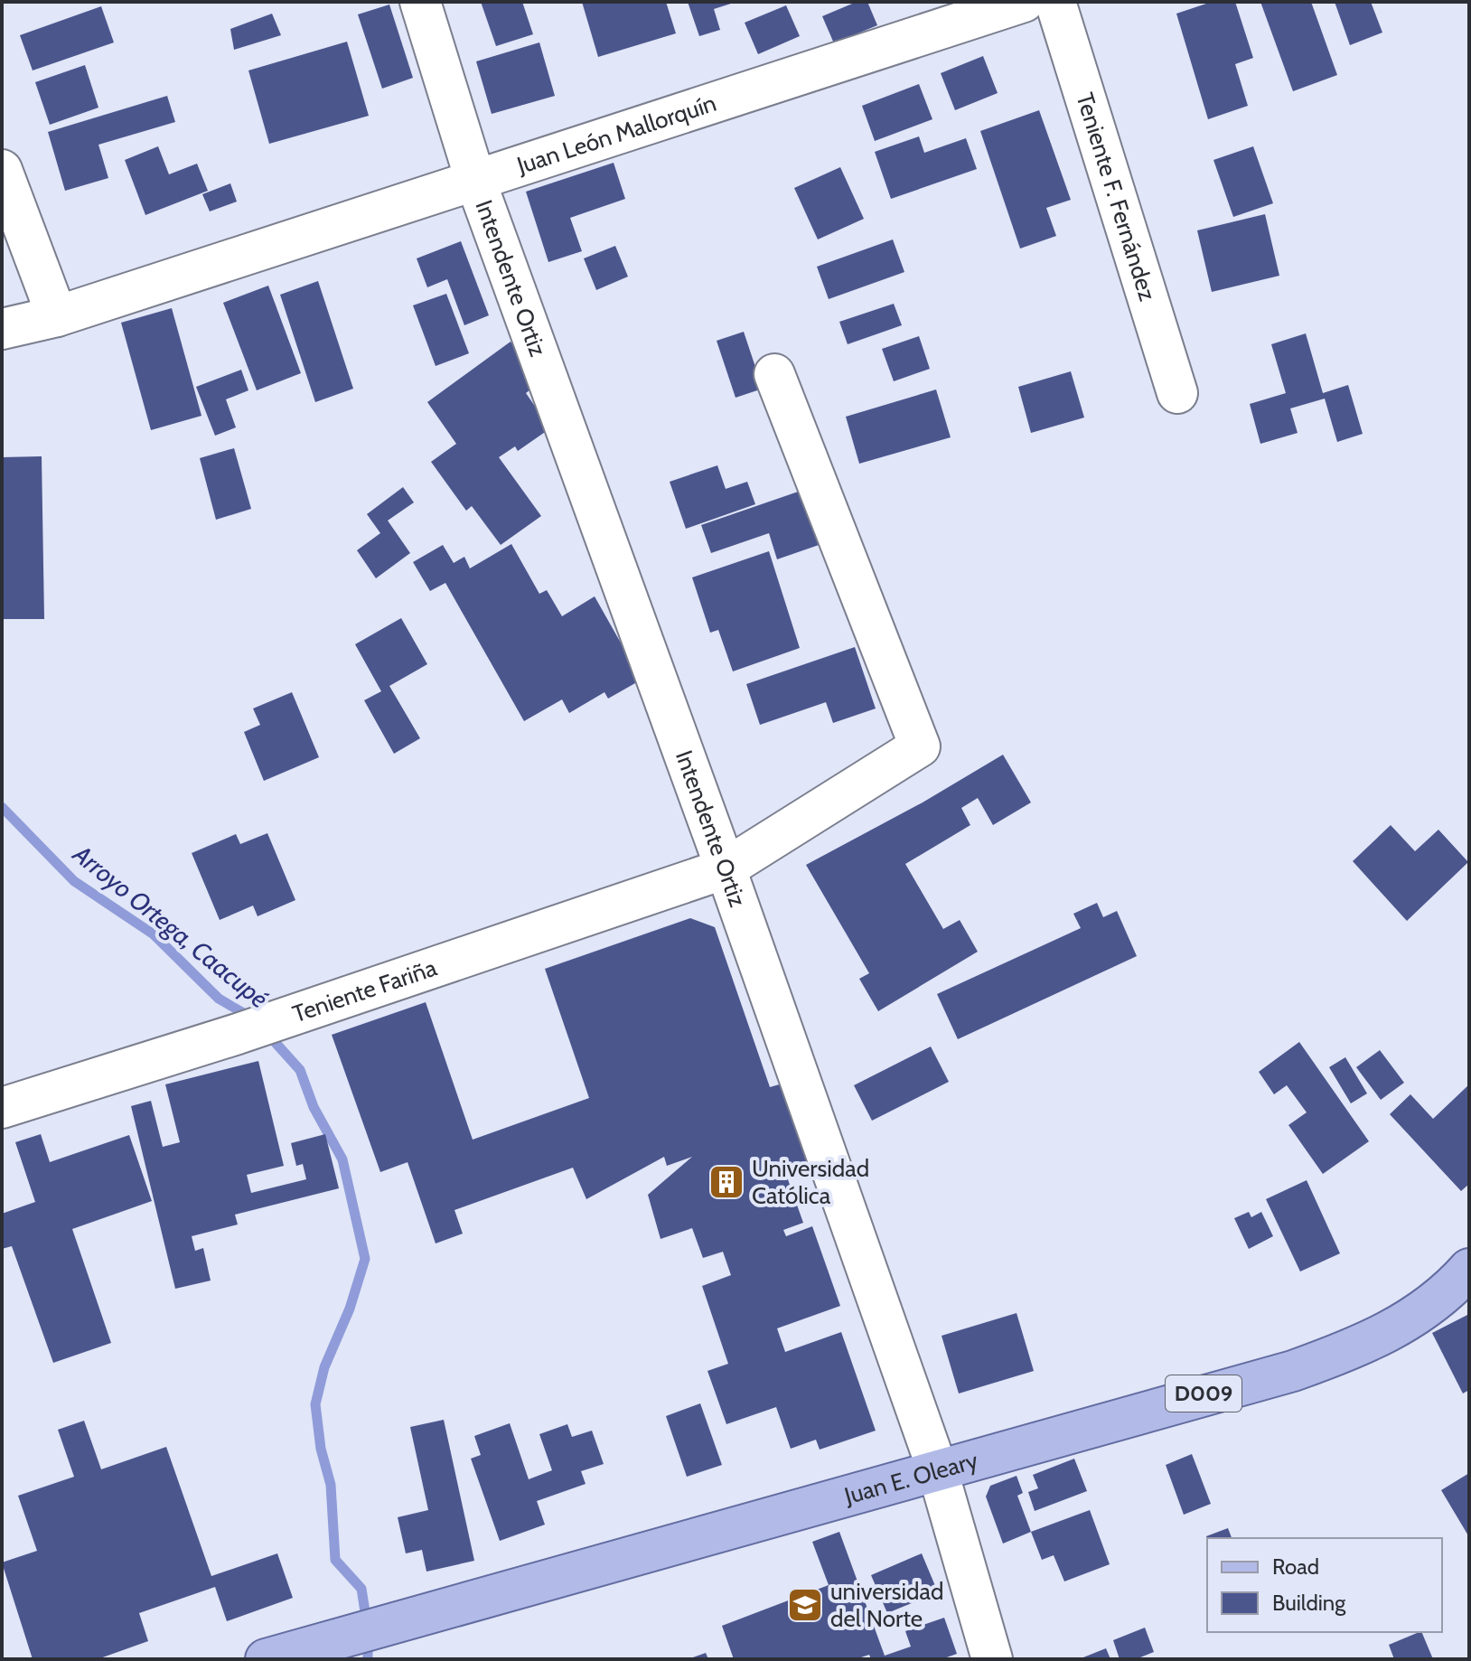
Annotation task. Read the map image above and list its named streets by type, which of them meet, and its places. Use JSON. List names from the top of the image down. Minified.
{"streets":{"main road":["D009","Juan E. Oleary"],"street":["Juan León Mallorquín","Teniente F. Fernández","Intendente Ortiz","Teniente Fariña"]},"crossings":[["Juan León Mallorquín","Intendente Ortiz"],["Intendente Ortiz","Teniente Fariña"],["Intendente Ortiz","Juan E. Oleary"]],"water":["Arroyo Ortega, Caacupé"],"places":{"building":["Universidad Católica"],"school or university":["universidad del Norte"]},"legend":["Road","Building"]}
